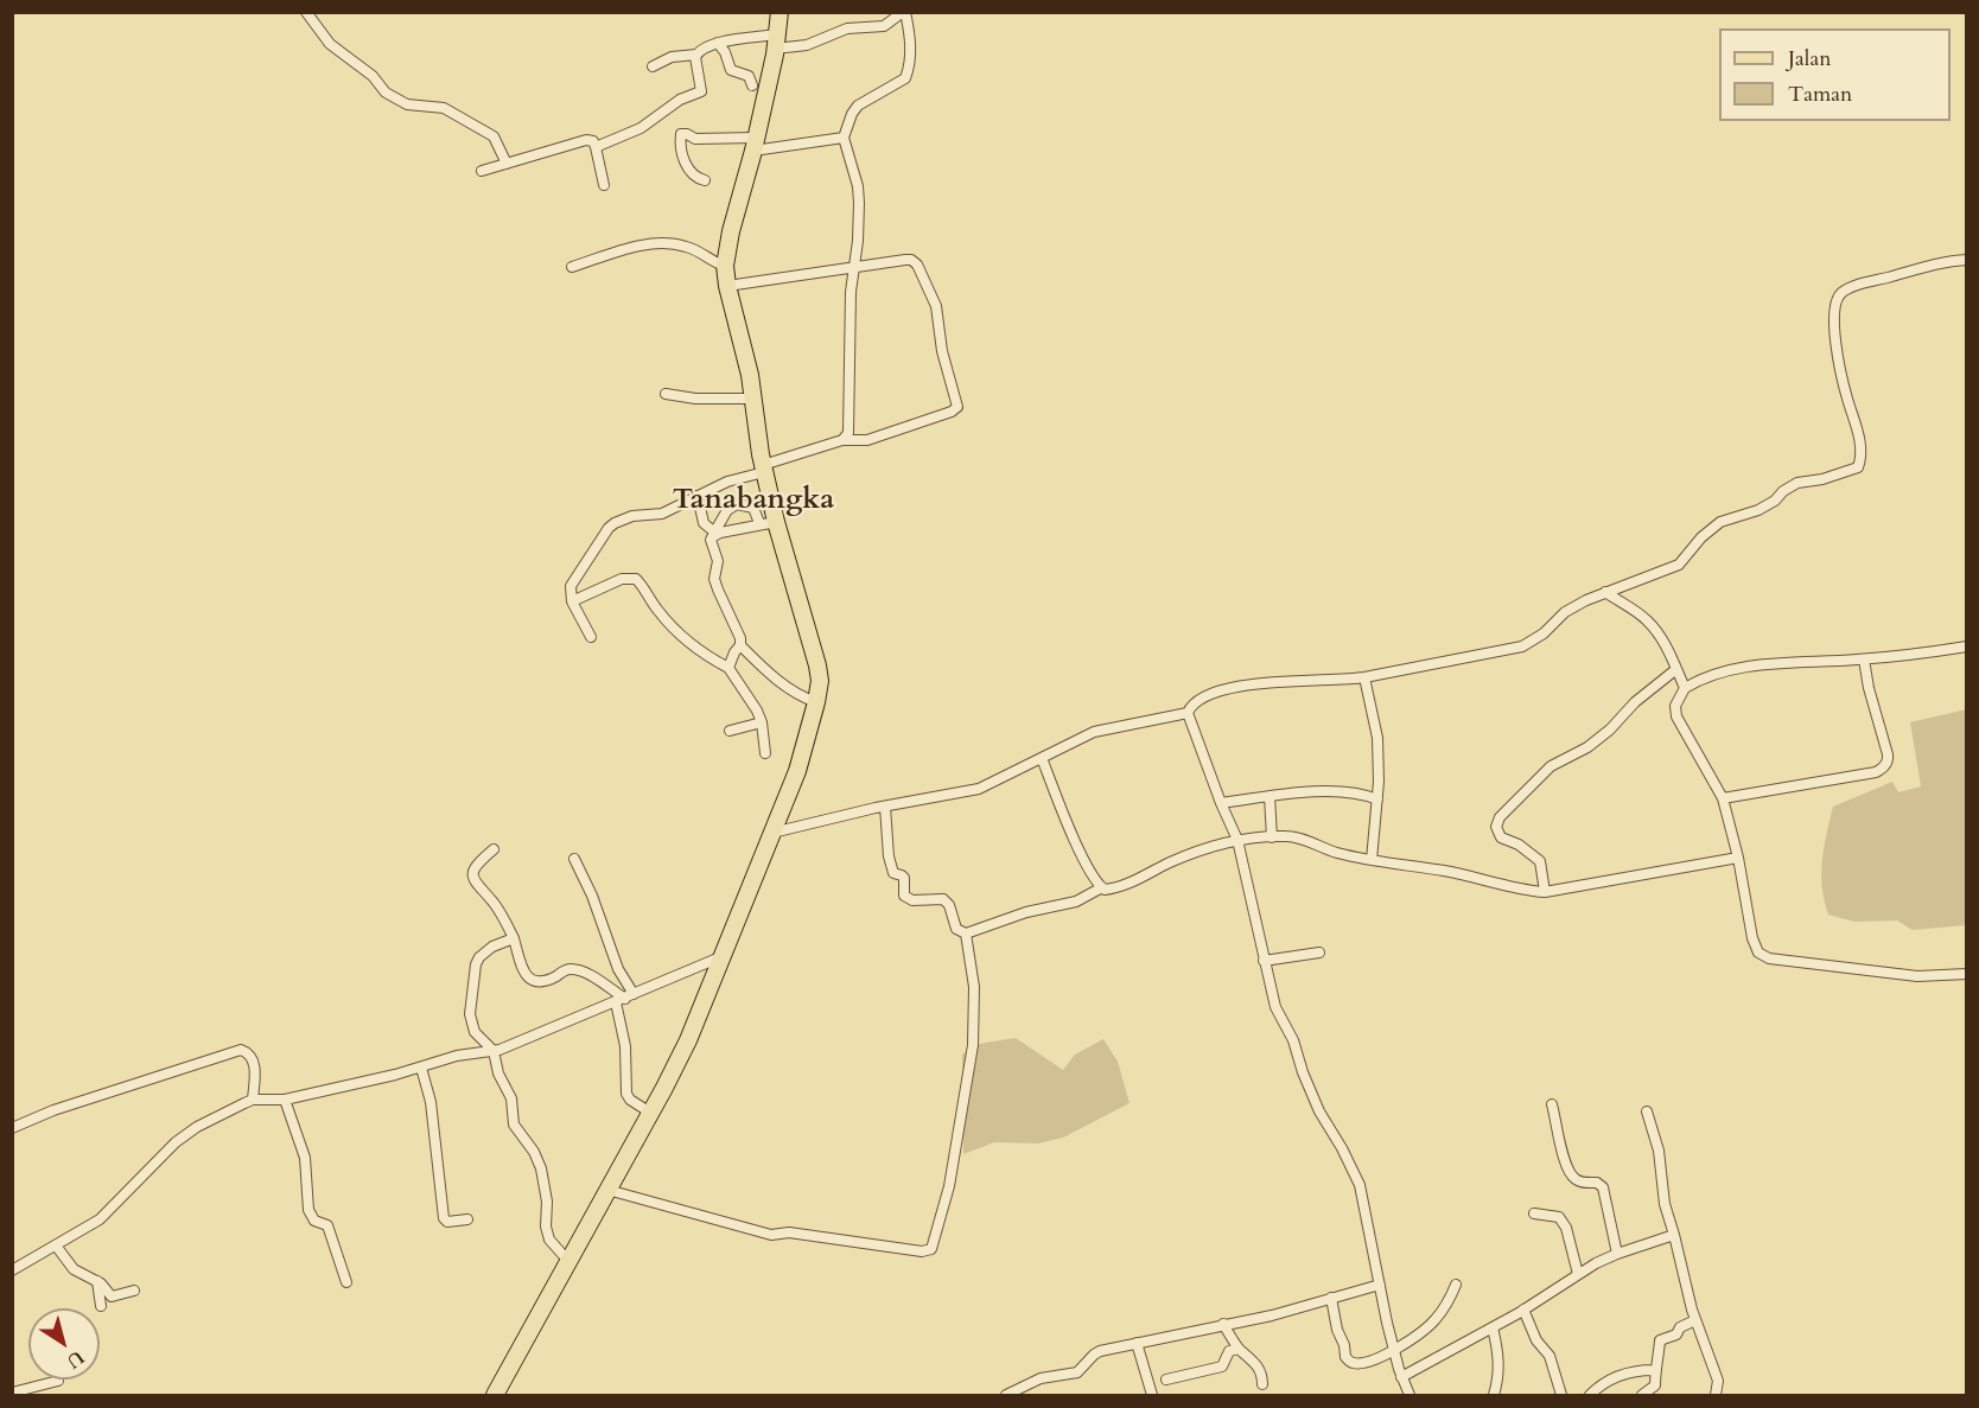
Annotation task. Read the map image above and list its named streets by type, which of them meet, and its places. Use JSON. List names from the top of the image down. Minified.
{"districts":["Tanabangka"],"legend":["Jalan","Taman"],"north":"bottom right"}
